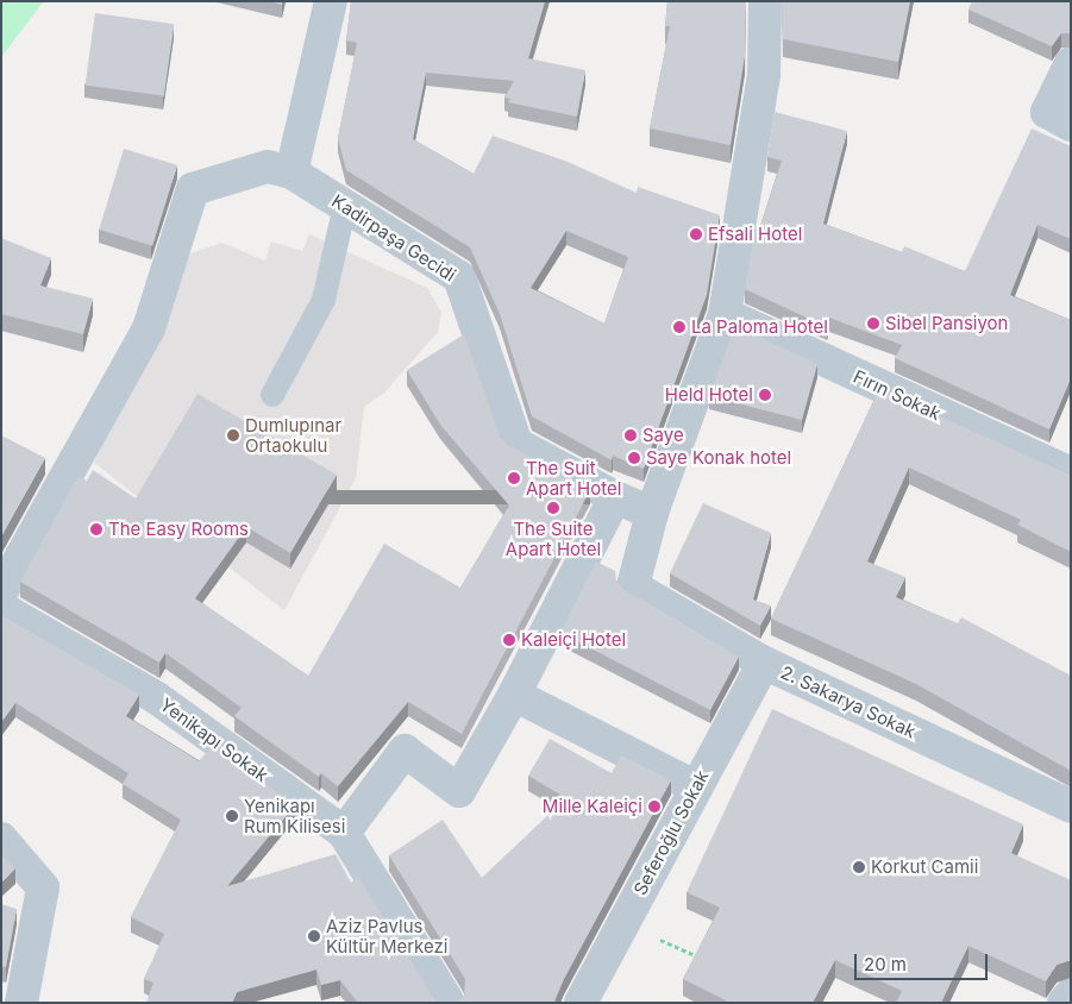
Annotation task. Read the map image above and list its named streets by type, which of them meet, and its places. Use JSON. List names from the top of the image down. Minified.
{"streets":{"street":["Kadirpaşa Gecidi","Fırın Sokak","2. Sakarya Sokak","Yenikapı Sokak","Seferoğlu Sokak"]},"crossings":[["Kadirpaşa Gecidi","2. Sakarya Sokak"],["2. Sakarya Sokak","Seferoğlu Sokak"]],"places":["Efsali Hotel","Sibel Pansiyon","La Paloma Hotel","Held Hotel","Dumlupınar Ortaokulu","Saye","Saye Konak hotel","The Suit Apart Hotel","The Suite Apart Hotel","The Easy Rooms","Kaleiçi Hotel","Mille Kaleiçi","Yenikapı Rum Kilisesi","Korkut Camii","Aziz Pavlus Kültür Merkezi"],"scale_bar":"20 m"}
